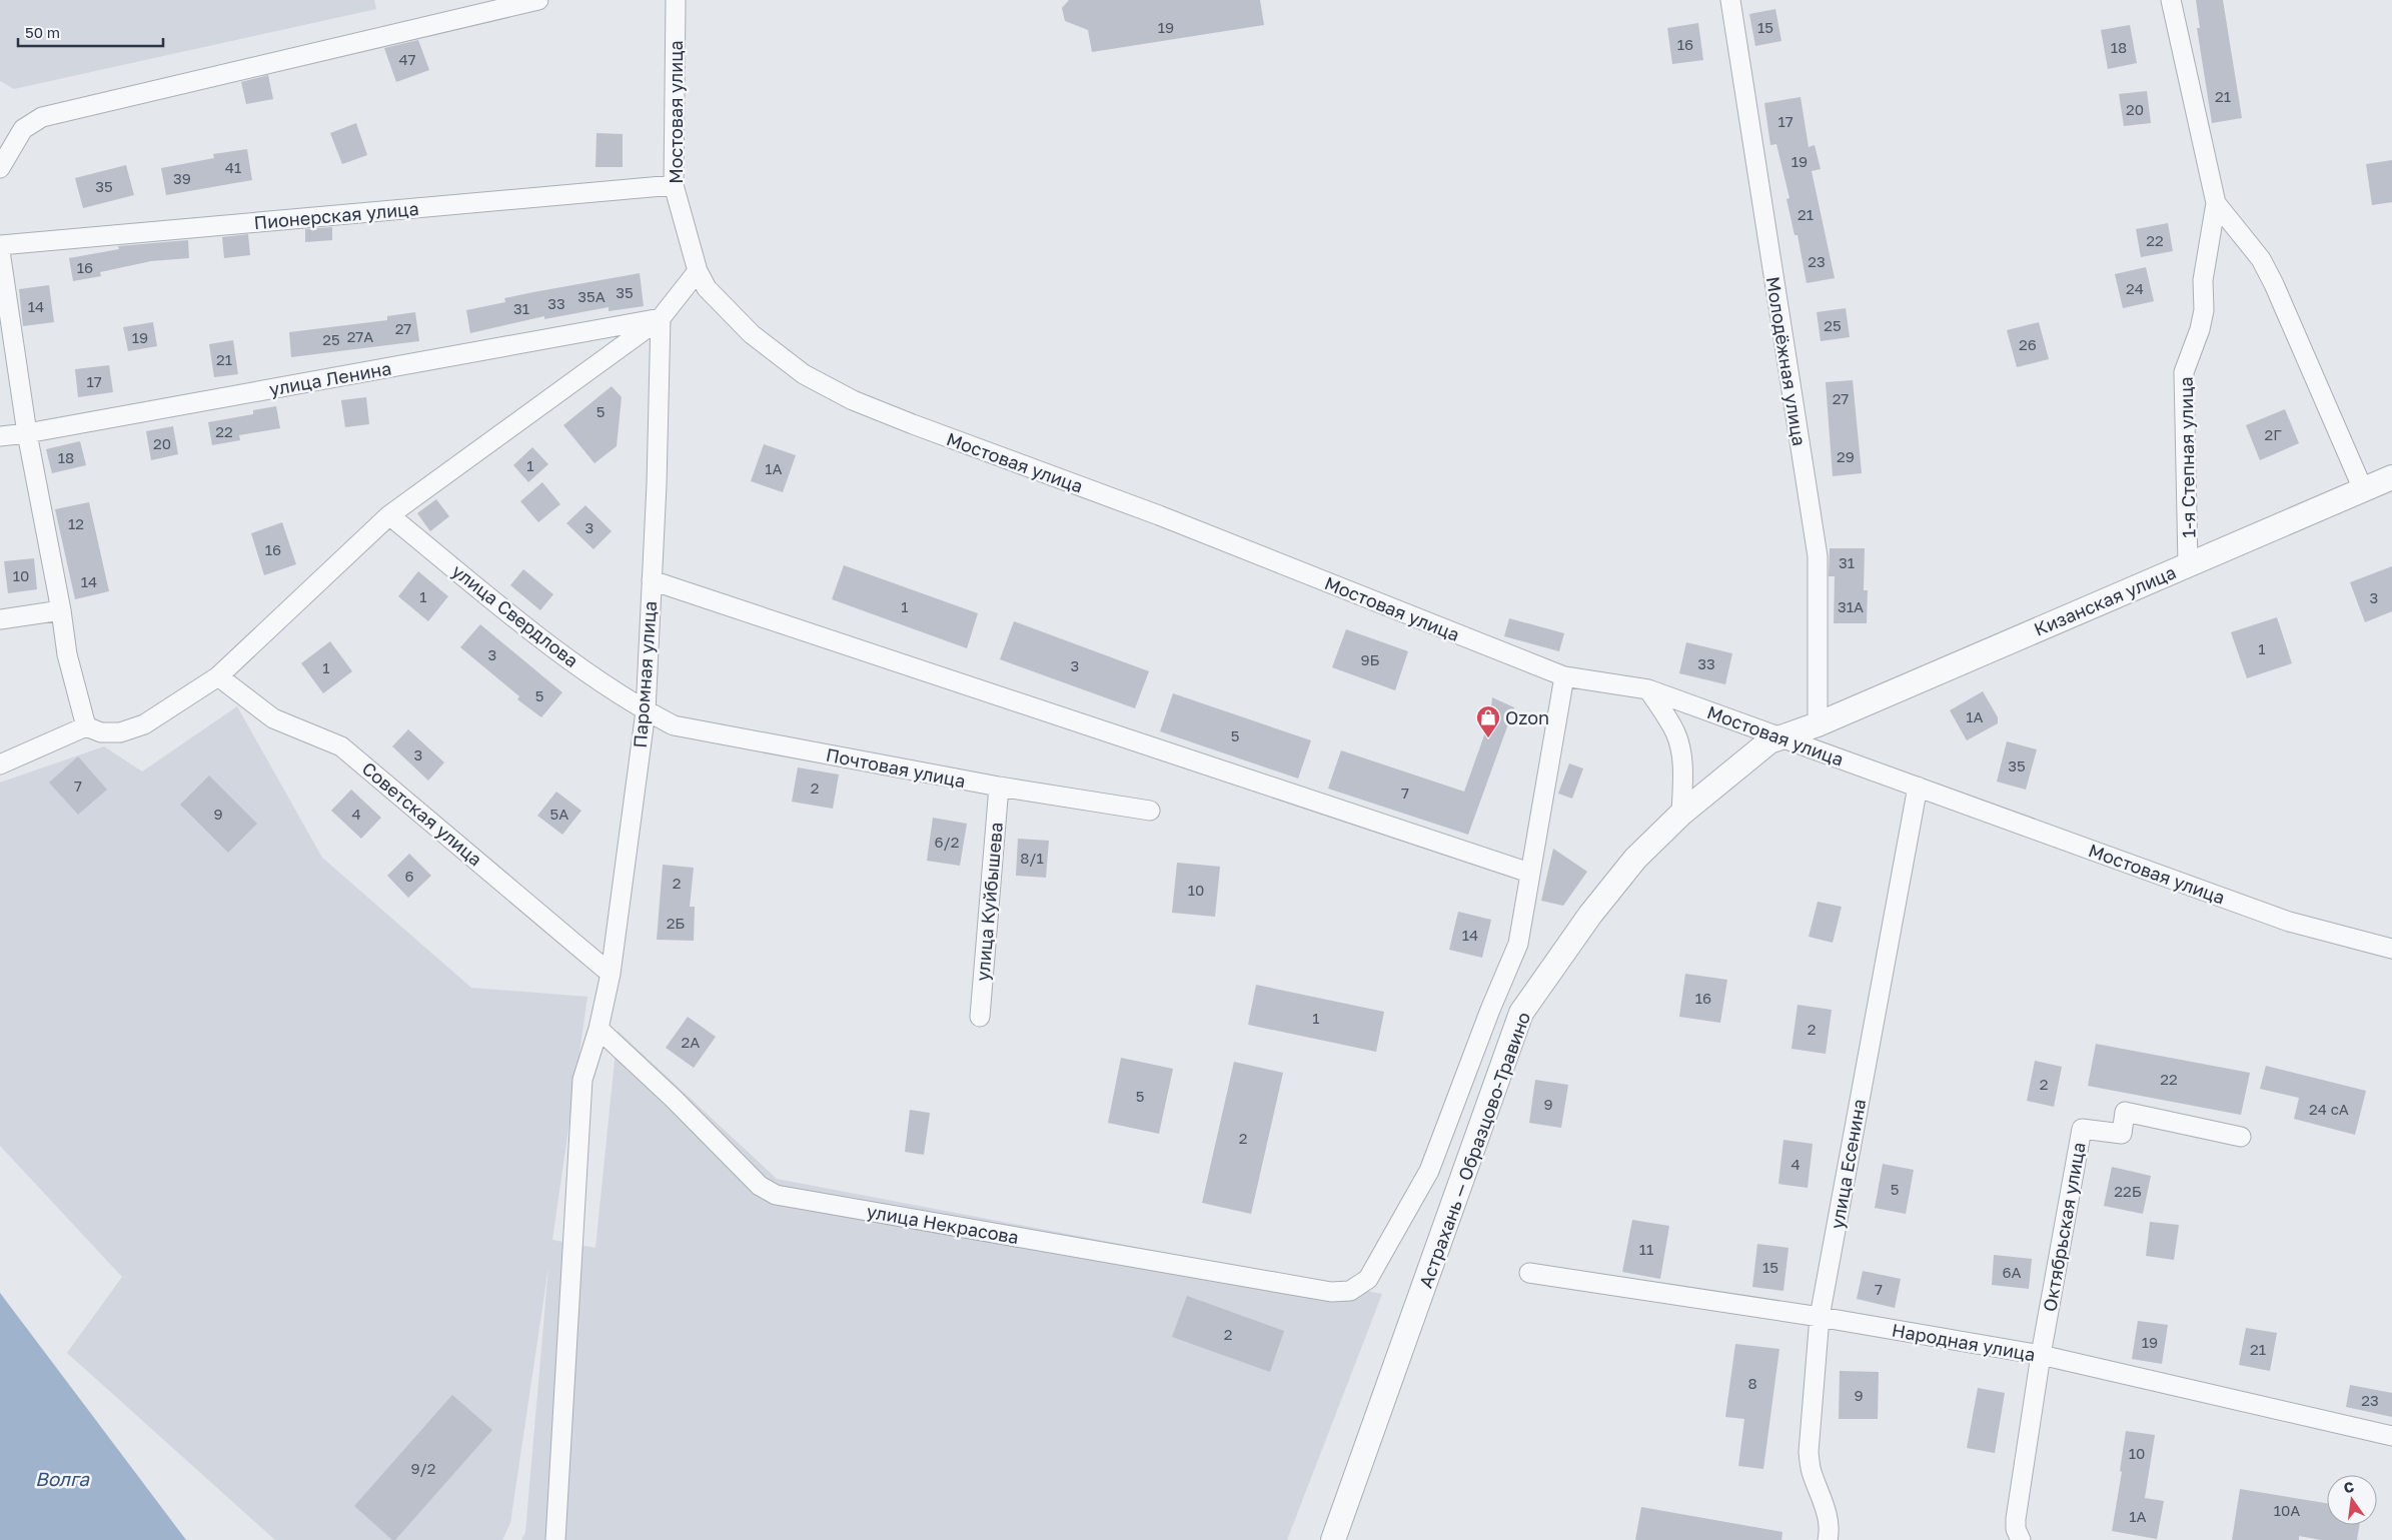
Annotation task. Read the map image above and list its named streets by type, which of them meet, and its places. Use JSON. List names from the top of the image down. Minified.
{"streets":{"street":["Мостовая улица","Пионерская улица","Молодёжная улица","улица Ленина","1-я Степная улица","Кизанская улица","улица Свердлова","Паромная улица","Почтовая улица","Советская улица","улица Куйбышева","Астрахань — Образцово-Травино","улица Есенина","улица Некрасова","Октябрьская улица","Народная улица"]},"crossings":[["Мостовая улица","Пионерская улица"],["Мостовая улица","Астрахань — Образцово-Травино"],["Мостовая улица","улица Есенина"],["Молодёжная улица","Кизанская улица"],["Молодёжная улица","Астрахань — Образцово-Травино"],["улица Ленина","Паромная улица"],["1-я Степная улица","Кизанская улица"],["Кизанская улица","Астрахань — Образцово-Травино"],["улица Свердлова","Паромная улица"],["улица Свердлова","Почтовая улица"],["Паромная улица","Почтовая улица"],["Паромная улица","Советская улица"],["Паромная улица","улица Некрасова"],["Почтовая улица","улица Куйбышева"],["улица Есенина","Народная улица"],["Октябрьская улица","Народная улица"]],"water":["Волга"],"places":{"shop":["Ozon"]},"house_numbers":["19","15","16","18","47","21","20","17","19","41","39","35","21","22","23","16","24","35","35А","33","14","31","25","27","27А","19","25","26","21","17","27","5","22","2Г","20","29","18","1","1А","12","3","16","31","10","14","1","3","1","31А","1","3","9Б","33","3","1","5","1А","5","3","35","7","2","7","9","4","5А","6/2","8/1","6","2","10","2Б","14","16","1","2","2А","22","2","5","9","24 сА","2","4","5","22Б","11","15","6А","7","2","19","21","8","9","23","10","9/2","10А","1А"],"scale_bar":"50 m","north":"top"}
